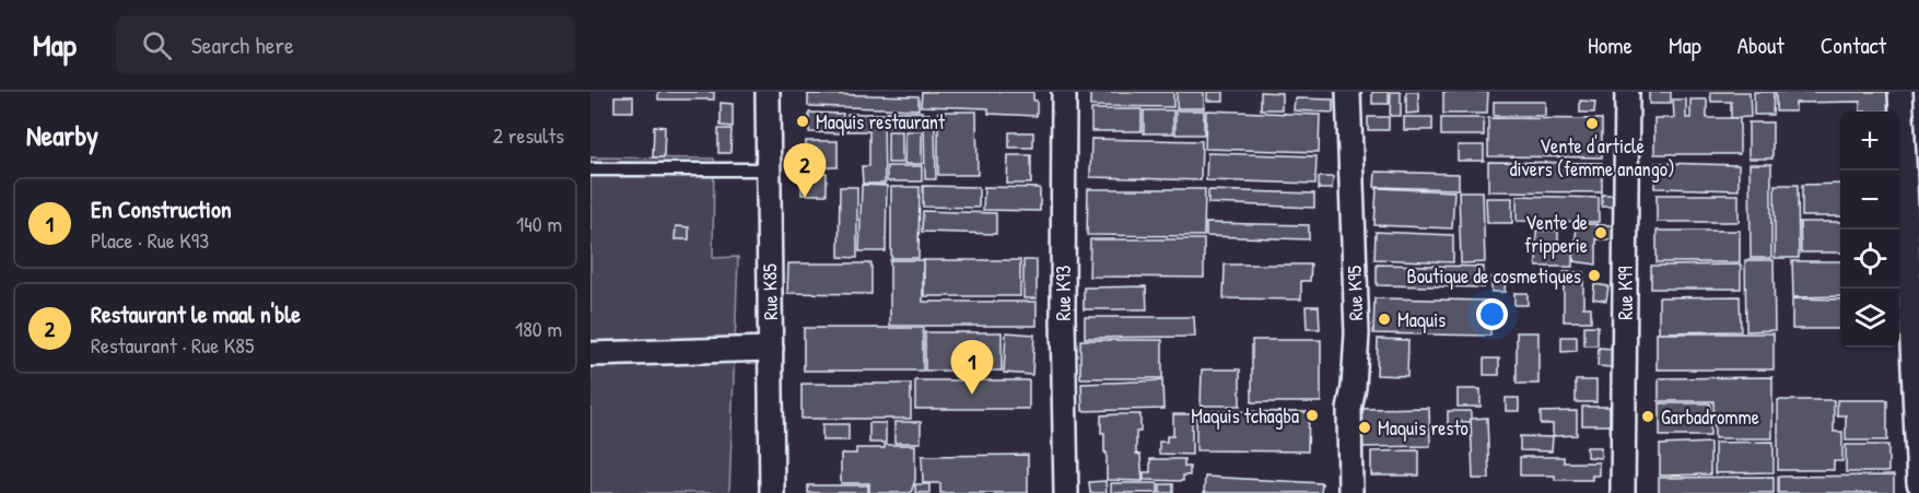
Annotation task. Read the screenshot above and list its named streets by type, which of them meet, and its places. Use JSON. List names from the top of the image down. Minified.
{"streets":{"street":["Rue K85","Rue K93","Rue K95","Rue K99"]},"places":["Maquis restaurant","Vente d'article divers (femme anango)","Vente de fripperie","Boutique de cosmetiques","Maquis","Maquis tchagba","Garbadromme","Maquis resto"],"page":{"header":"Map","search":"Search here","nav":["Home","Map","About","Contact"],"heading":["Nearby","2 results"],"map_buttons":["+","−"],"pins":["2","1"],"list":[{"mark":"1","name":"En Construction","note":"Place · Rue K93","value":"140 m"},{"mark":"2","name":"Restaurant le maal n'ble","note":"Restaurant · Rue K85","value":"180 m"}]}}
